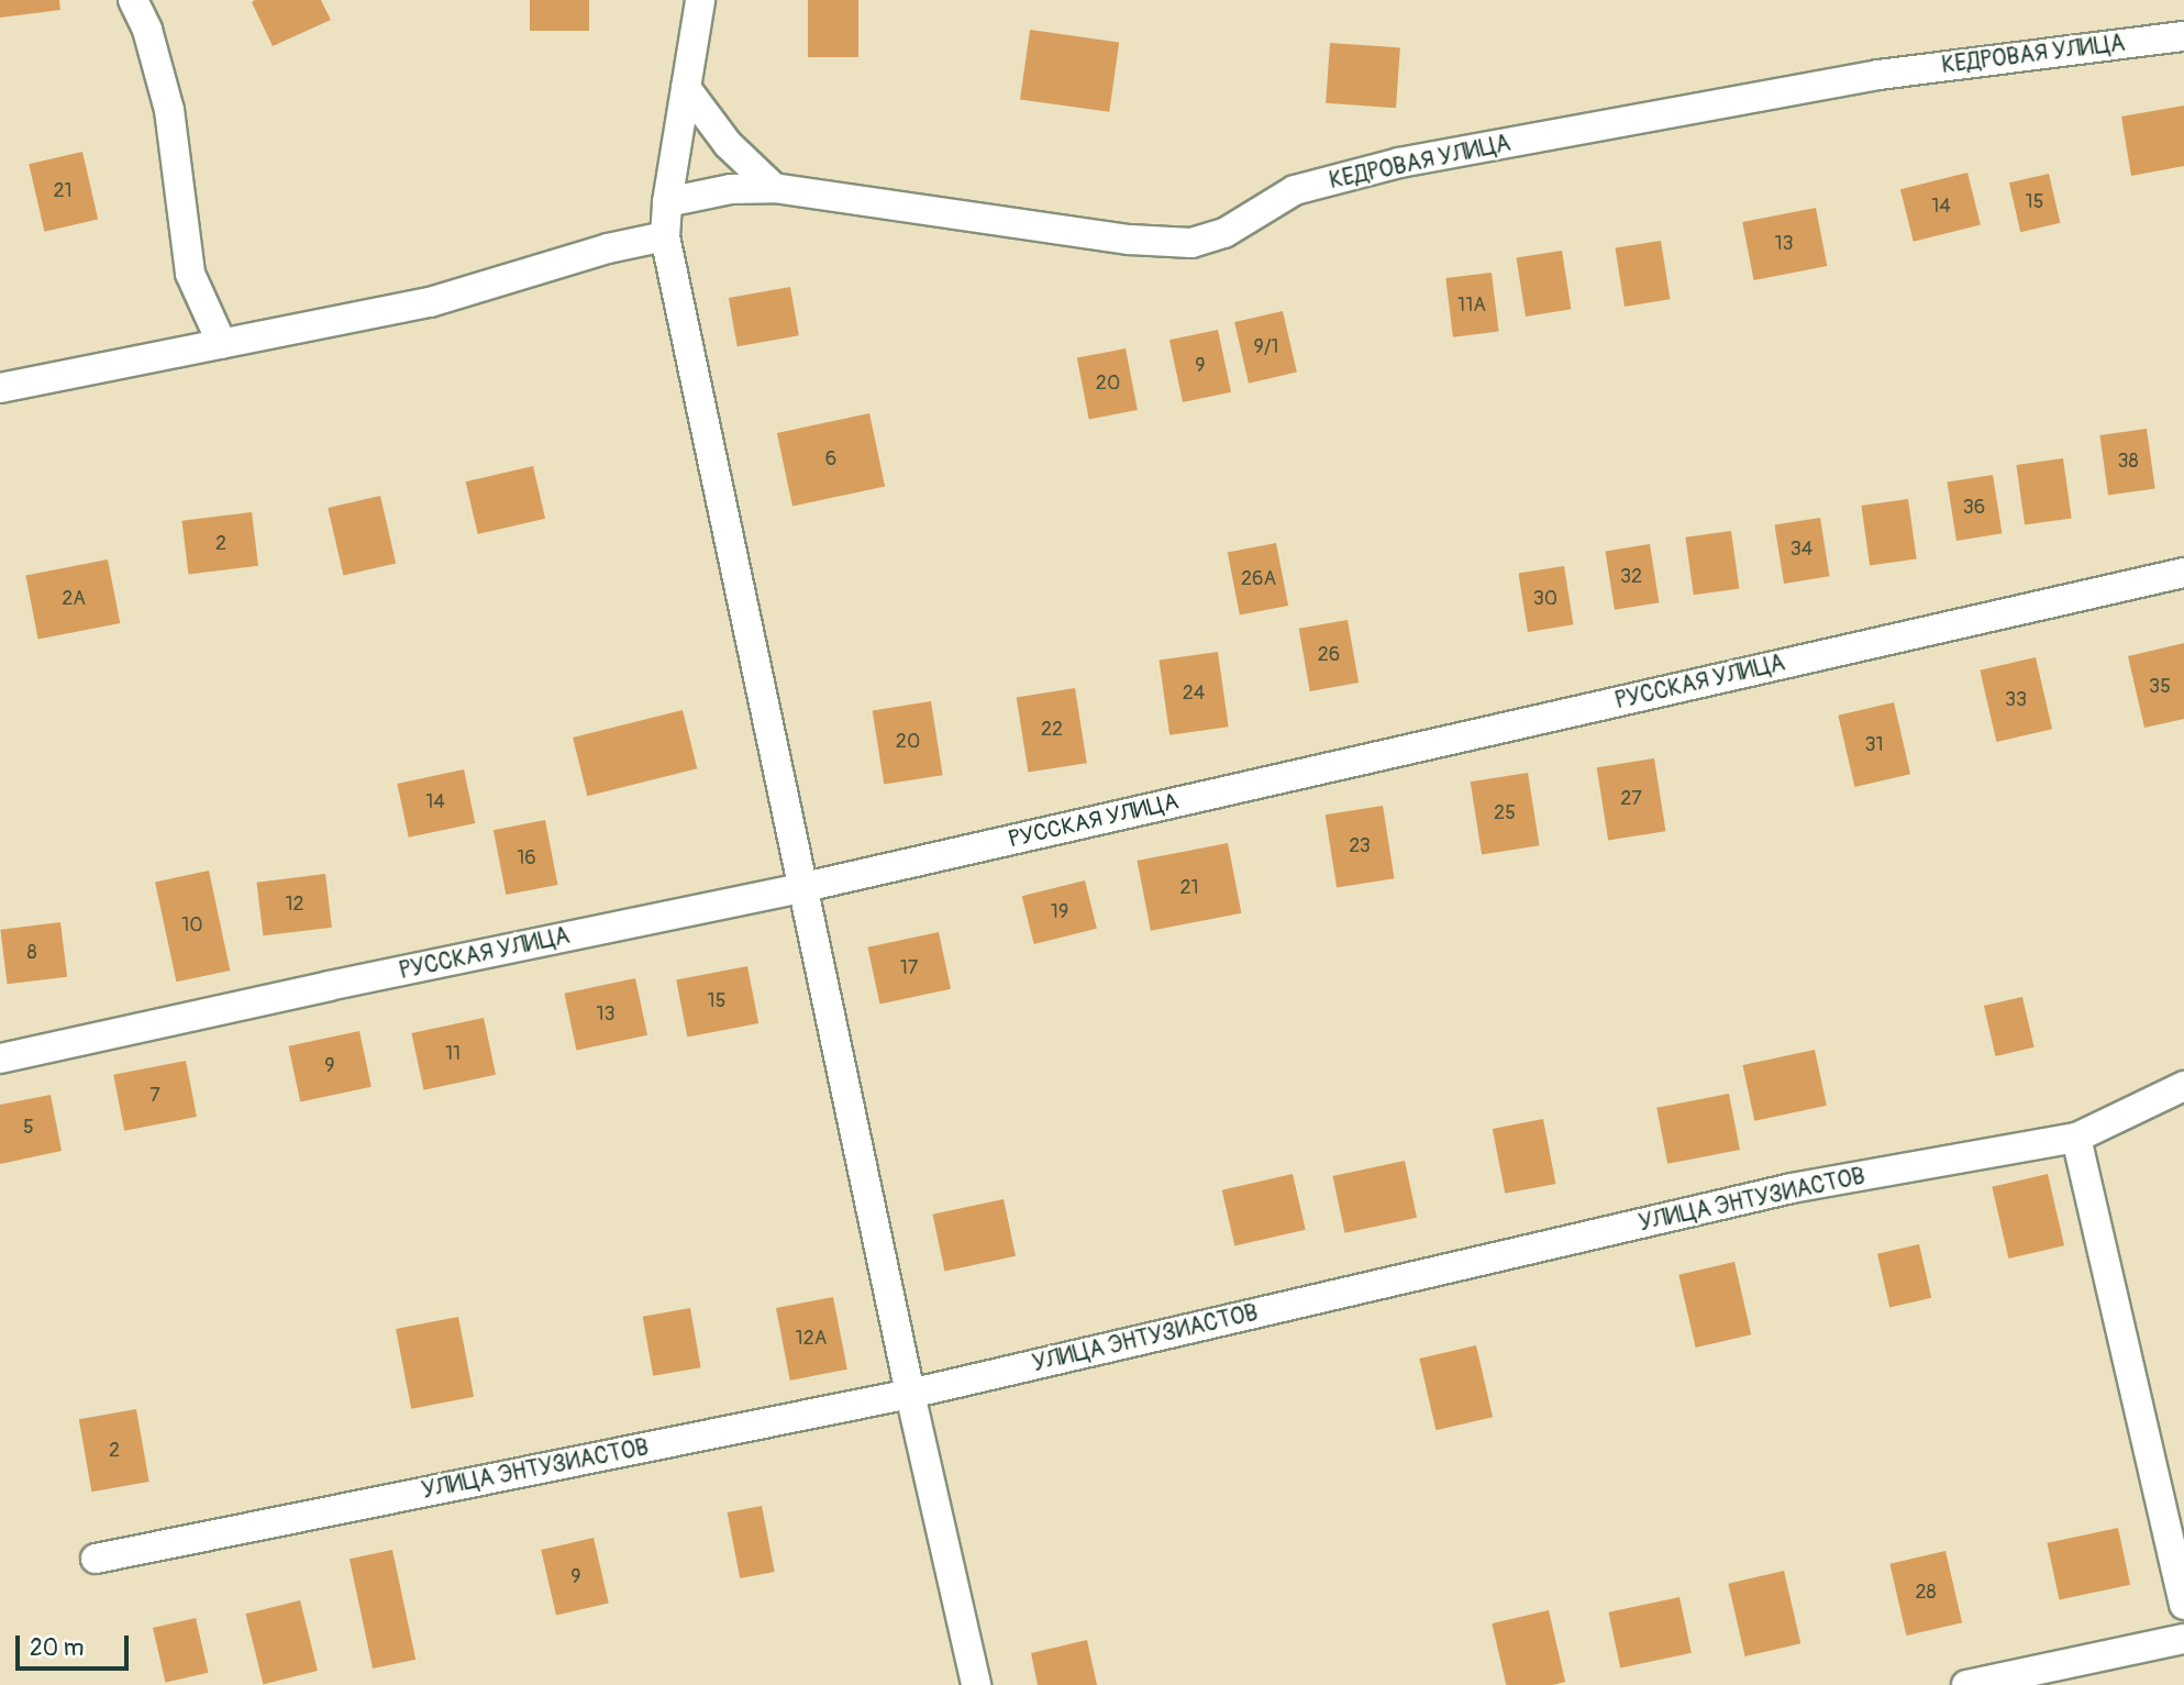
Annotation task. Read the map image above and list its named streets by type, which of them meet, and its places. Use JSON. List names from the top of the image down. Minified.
{"streets":{"street":["КЕДРОВАЯ УЛИЦА","РУССКАЯ УЛИЦА","УЛИЦА ЭНТУЗИАСТОВ"]},"house_numbers":["21","15","14","13","11А","9/1","9","20","6","38","36","2","34","32","26А","2А","30","26","35","24","33","22","20","31","27","14","25","23","16","21","12","19","10","8","17","15","13","11","9","7","5","12А","2","9","28"],"scale_bar":"20 m"}
